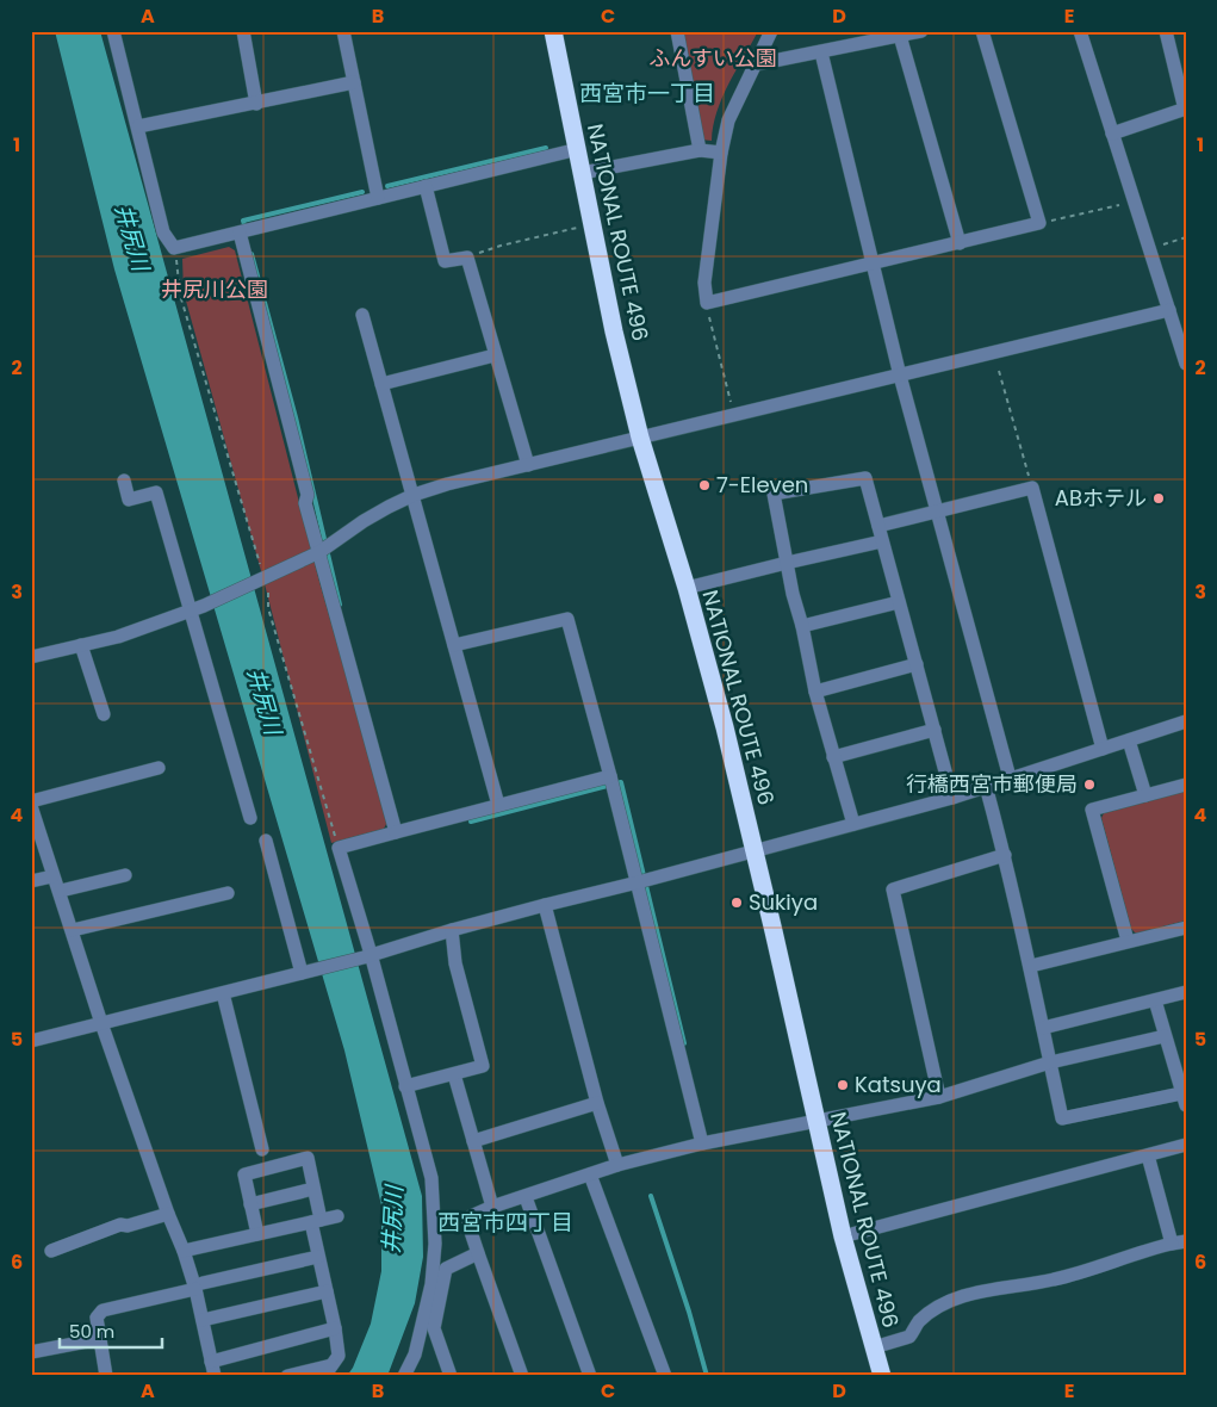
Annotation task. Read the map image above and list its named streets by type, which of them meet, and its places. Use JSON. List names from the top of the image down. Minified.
{"streets":{"highway":["NATIONAL ROUTE 496"]},"districts":["西宮市一丁目","西宮市四丁目"],"water":["井尻川"],"parks":["ふんすい公園","井尻川公園"],"places":["7-Eleven","ABホテル","行橋西宮市郵便局","Sukiya","Katsuya"],"scale_bar":"50 m","grid":{"columns":["A","B","C","D","E"],"rows":["1","2","3","4","5","6"]}}
